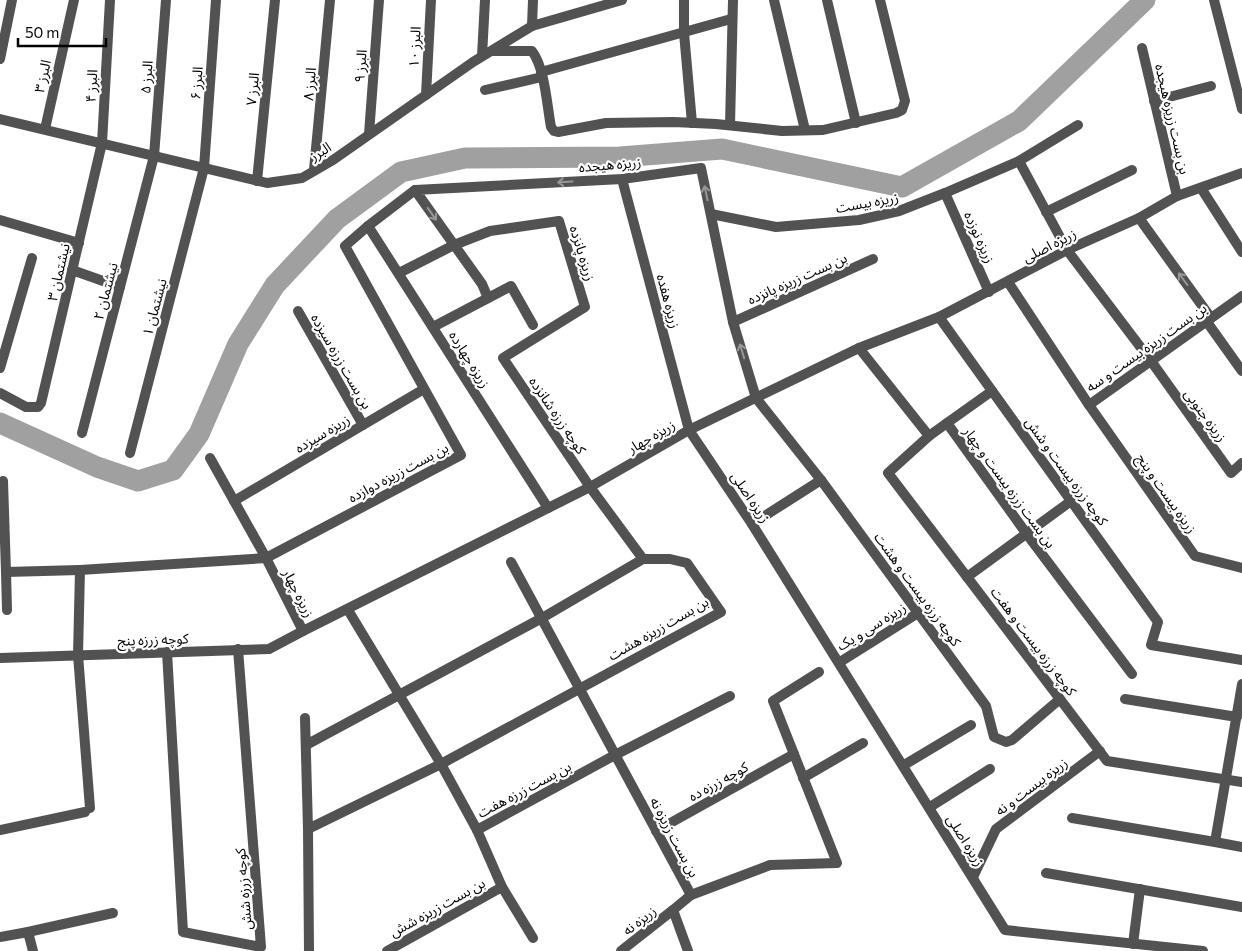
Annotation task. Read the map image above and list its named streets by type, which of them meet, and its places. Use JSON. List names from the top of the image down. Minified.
{"streets":{"street":["البرز ۱۰","البرز ۹","البرز ۳","البرز ۵","البرز ۶","البرز ۸","البرز ۴","البرز ۷","بن بست زریزه هیجده","البرز","زریزه هیجده","زریزه بیست","زریزه نوزده","زریزه اصلی","زریزه پانزده","نيشتمان ۳","بن بست زریزه پانزده","نيشتمان ۲","زریزه هفده","نيشتمان ۱","بن بست زریزه بیست و سه","زریزه چهارده","بن بست زرزه سیزده","کوچه زرزه شانزده","زریزه جنوبی","زریزه سیزده","زریزه چهار","کوچه زرزه بیست و شش","بن بست زریزه دوازده","بن بست زرزه بیست و چهار","زریزه بیست و پنج","کوچه زرزه بیست و هشت","زریزه سی و یک","بن بست زریزه هشت","کوچه زرزه پنج","کوچه زرزه بیست و هفت","کوچه زرزه ده","زریزه بیست و نه","بن بست زرزه هفت","بن بست زریزه نه","کوچه زرزه شش","بن بست زریزه شش","زریزه نه"]},"crossings":[["البرز ۱۰","البرز"],["البرز ۹","البرز"],["البرز ۳","البرز"],["البرز ۵","البرز"],["البرز ۵","نيشتمان ۲"],["البرز ۶","البرز"],["البرز ۶","نيشتمان ۱"],["البرز ۸","البرز"],["البرز ۴","البرز"],["البرز ۴","نيشتمان ۳"],["البرز ۷","البرز"],["بن بست زریزه هیجده","زریزه اصلی"],["البرز","نيشتمان ۳"],["البرز","نيشتمان ۲"],["البرز","نيشتمان ۱"],["زریزه هیجده","زریزه بیست"],["زریزه هیجده","زریزه اصلی"],["زریزه هیجده","بن بست زریزه پانزده"],["زریزه هیجده","زریزه هفده"],["زریزه هیجده","بن بست زریزه دوازده"],["زریزه هیجده","کوچه زرزه بیست و هشت"],["زریزه بیست","زریزه نوزده"],["زریزه نوزده","زریزه اصلی"],["زریزه اصلی","زریزه هفده"],["زریزه اصلی","بن بست زریزه بیست و سه"],["زریزه اصلی","زریزه چهار"],["زریزه اصلی","کوچه زرزه بیست و شش"],["زریزه اصلی","کوچه زرزه بیست و هشت"],["زریزه اصلی","زریزه سی و یک"],["زریزه اصلی","زریزه بیست و نه"],["زریزه پانزده","زریزه چهارده"],["زریزه پانزده","کوچه زرزه شانزده"],["زریزه هفده","زریزه چهار"],["بن بست زریزه بیست و سه","زریزه جنوبی"],["بن بست زریزه بیست و سه","زریزه بیست و پنج"],["زریزه چهارده","زریزه چهار"],["زریزه چهارده","بن بست زریزه دوازده"],["بن بست زرزه سیزده","زریزه سیزده"],["کوچه زرزه شانزده","زریزه چهار"],["کوچه زرزه شانزده","بن بست زریزه هشت"],["زریزه سیزده","بن بست زریزه دوازده"],["زریزه چهار","بن بست زریزه دوازده"],["زریزه چهار","کوچه زرزه پنج"],["زریزه چهار","بن بست زرزه هفت"],["بن بست زرزه بیست و چهار","کوچه زرزه بیست و هفت"],["کوچه زرزه بیست و هشت","زریزه سی و یک"],["کوچه زرزه بیست و هشت","کوچه زرزه بیست و هفت"],["بن بست زریزه هشت","بن بست زرزه هفت"],["بن بست زریزه هشت","بن بست زریزه نه"],["کوچه زرزه پنج","کوچه زرزه شش"],["کوچه زرزه بیست و هفت","زریزه بیست و نه"],["کوچه زرزه ده","بن بست زریزه نه"],["بن بست زرزه هفت","بن بست زریزه نه"],["بن بست زریزه نه","زریزه نه"]],"one_way":["زریزه هیجده"],"scale_bar":"50 m"}
